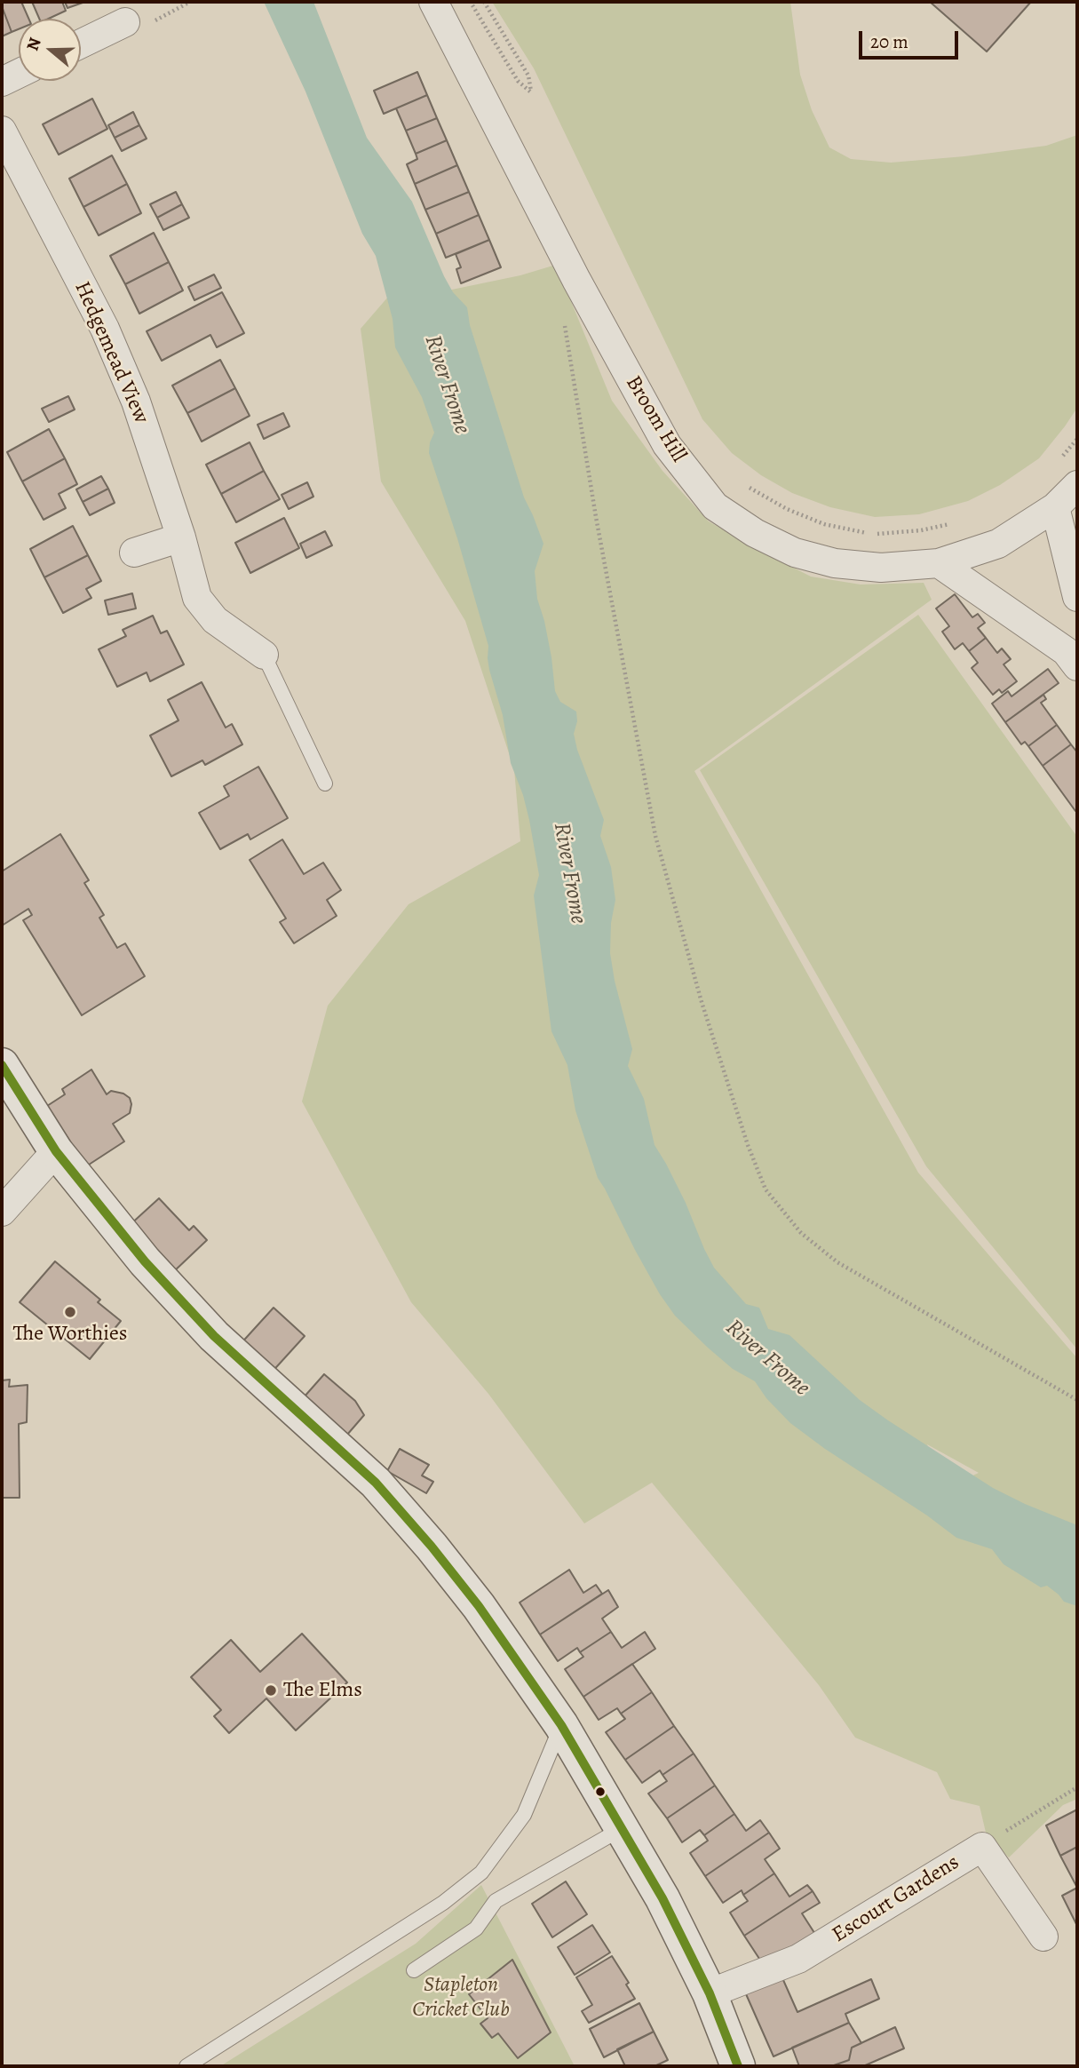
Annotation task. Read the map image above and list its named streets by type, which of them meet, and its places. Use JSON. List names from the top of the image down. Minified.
{"streets":{"street":["Hedgemead View","Broom Hill","Escourt Gardens"]},"water":["River Frome"],"parks":["Stapleton Cricket Club"],"places":["The Worthies","The Elms"],"scale_bar":"20 m","north":"left"}
